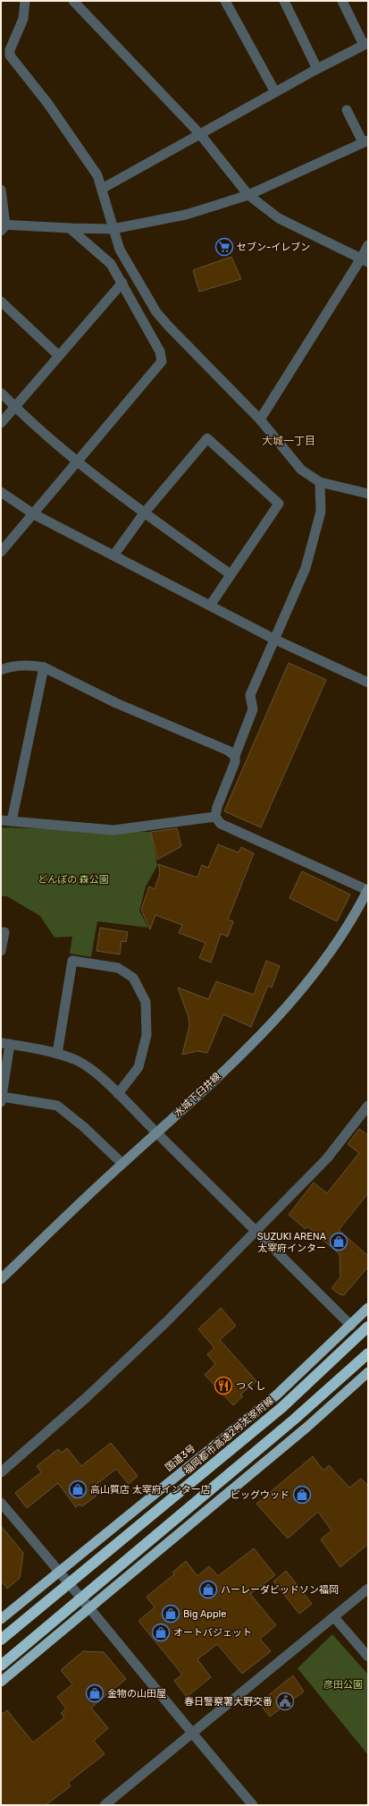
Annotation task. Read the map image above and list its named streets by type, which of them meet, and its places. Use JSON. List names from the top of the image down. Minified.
{"streets":{"highway":["福岡都市高速2号太宰府線","国道3号"],"main road":["水城下臼井線"]},"districts":["大城一丁目"],"parks":["どんぽの 森公園","彦田公園"],"places":{"supermarket":["セブン-イレブン"],"shop":["SUZUKI ARENA 太宰府インター","高山質店 太宰府インター店","ビッグウッド","ハーレーダビッドソン福岡","Big Apple","オートバジェット","金物の山田屋"],"restaurant":["つくし"],"public building":["春日警察署大野交番"]}}
